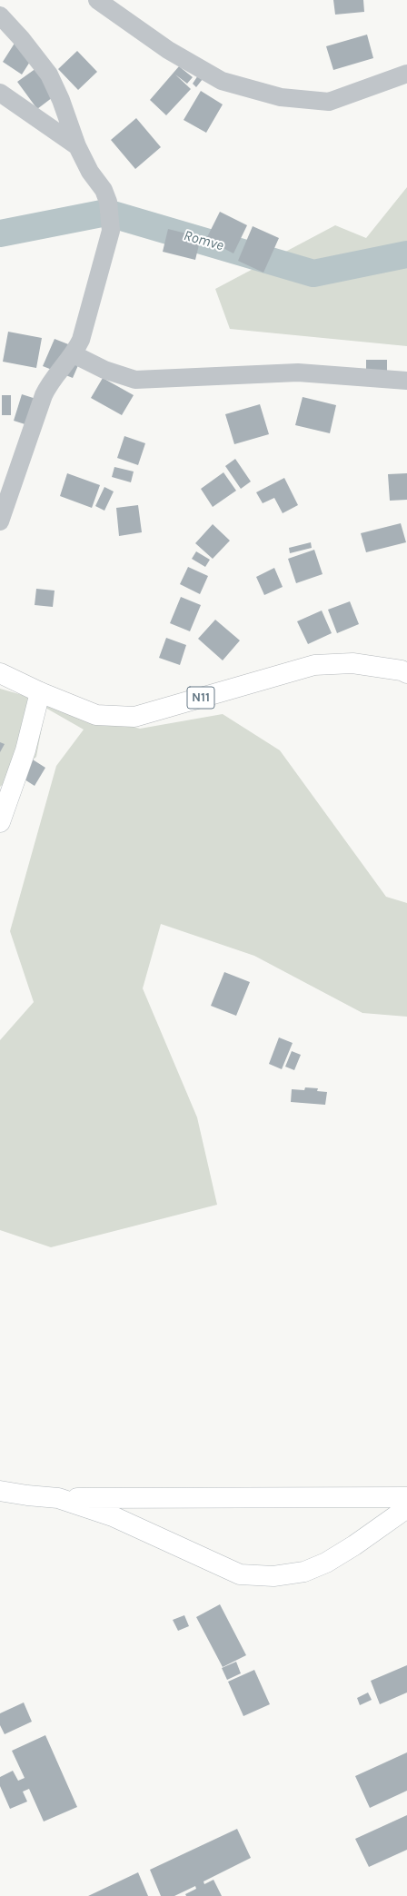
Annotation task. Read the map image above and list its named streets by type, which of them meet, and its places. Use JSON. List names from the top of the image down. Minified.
{"streets":{"main road":["N11"]},"water":["Romve"]}
